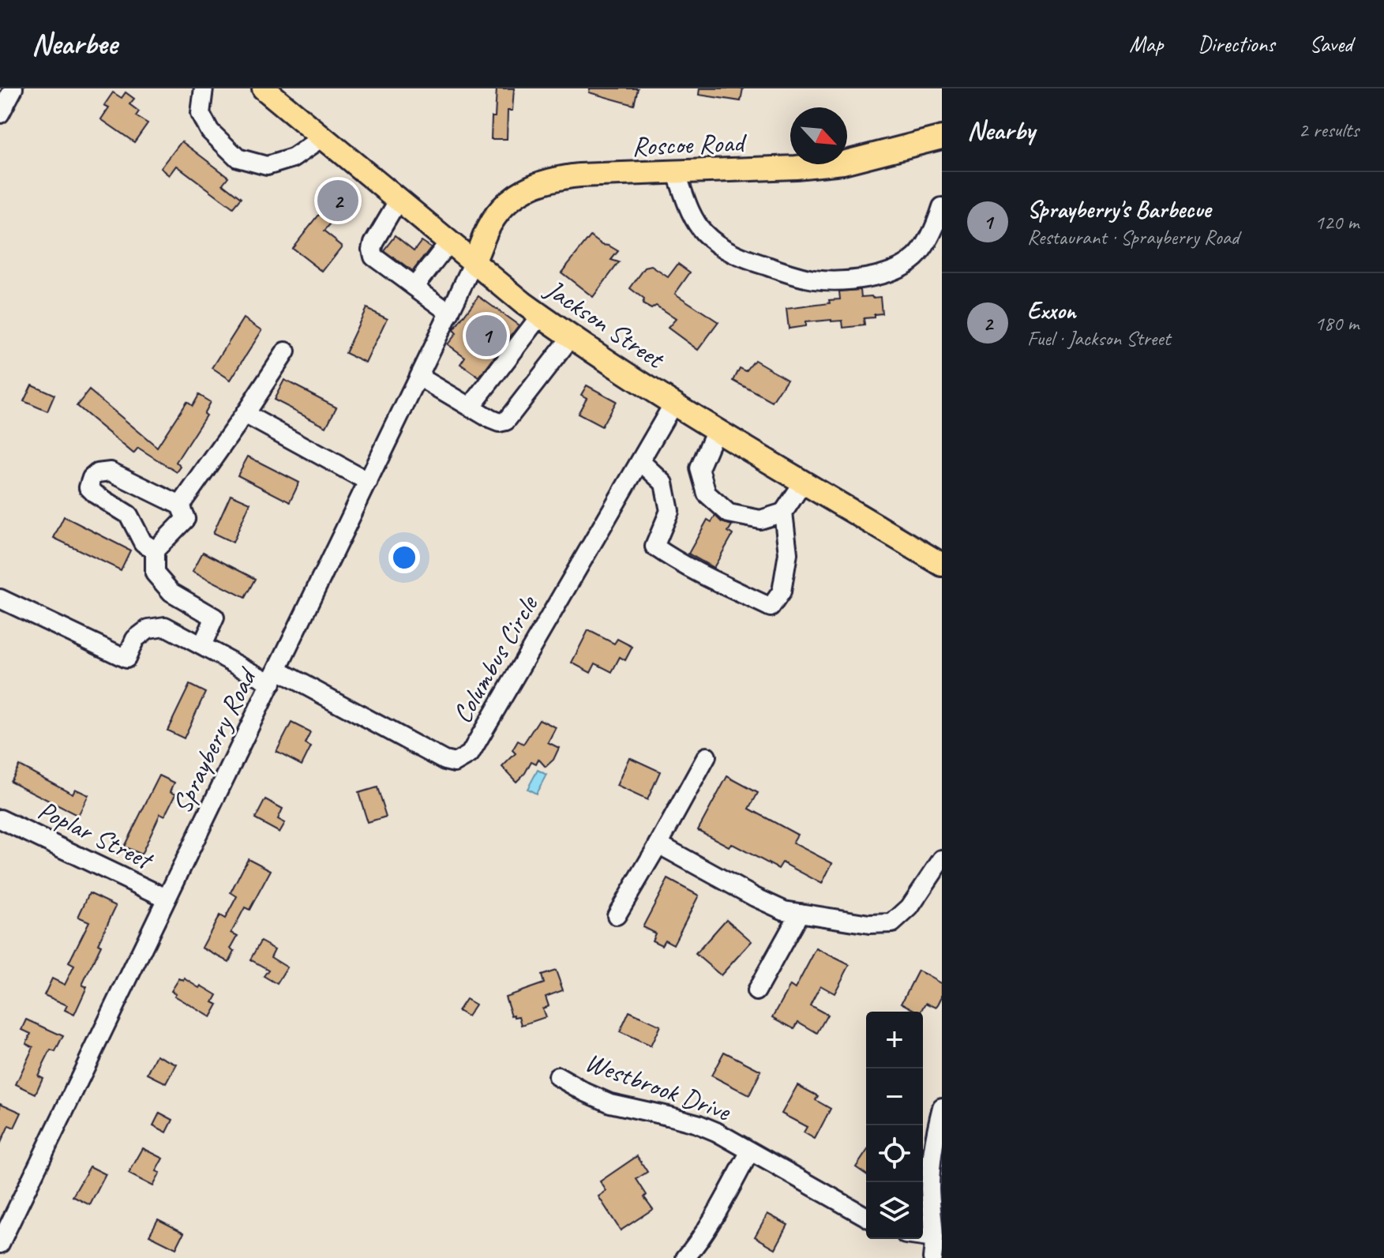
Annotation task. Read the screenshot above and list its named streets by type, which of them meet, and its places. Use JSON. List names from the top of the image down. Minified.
{"streets":{"main road":["Roscoe Road","Jackson Street"],"street":["Columbus Circle","Sprayberry Road","Poplar Street","Westbrook Drive"]},"crossings":[["Roscoe Road","Jackson Street"],["Roscoe Road","Sprayberry Road"],["Jackson Street","Columbus Circle"],["Jackson Street","Sprayberry Road"],["Columbus Circle","Sprayberry Road"],["Sprayberry Road","Poplar Street"]],"north":"bottom right","page":{"header":"Nearbee","nav":["Map","Directions","Saved"],"heading":["Nearby","2 results"],"list":[{"mark":"1","name":"Sprayberry's Barbecue","note":"Restaurant · Sprayberry Road","value":"120 m"},{"mark":"2","name":"Exxon","note":"Fuel · Jackson Street","value":"180 m"}],"pins":["2","1"],"map_buttons":["+","−"]}}
